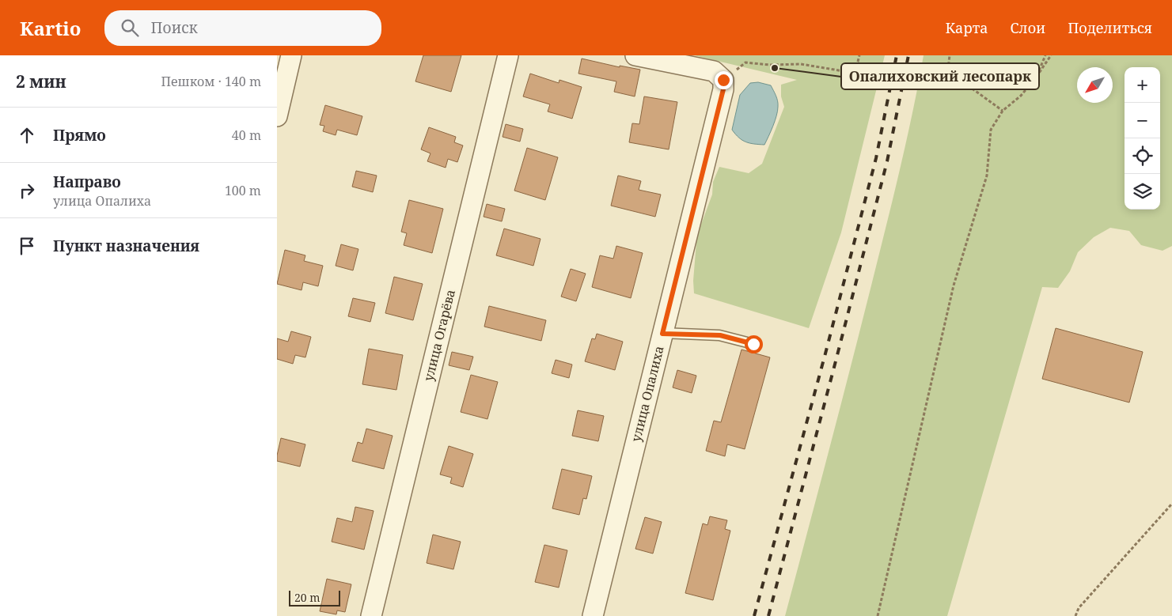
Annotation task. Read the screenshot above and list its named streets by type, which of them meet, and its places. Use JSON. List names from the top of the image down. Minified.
{"streets":{"street":["улица Огарёва","улица Опалиха"]},"places":["Опалиховский лесопарк"],"scale_bar":"20 m","north":"bottom left","page":{"header":"Kartio","search":"Поиск","nav":["Карта","Слои","Поделиться"],"heading":["2 мин","Пешком · 140 m"],"map_buttons":["+","−"],"list":[["Прямо","40 m"],["Направо","улица Опалиха","100 m"],"Пункт назначения"],"scale":"20 m"}}
